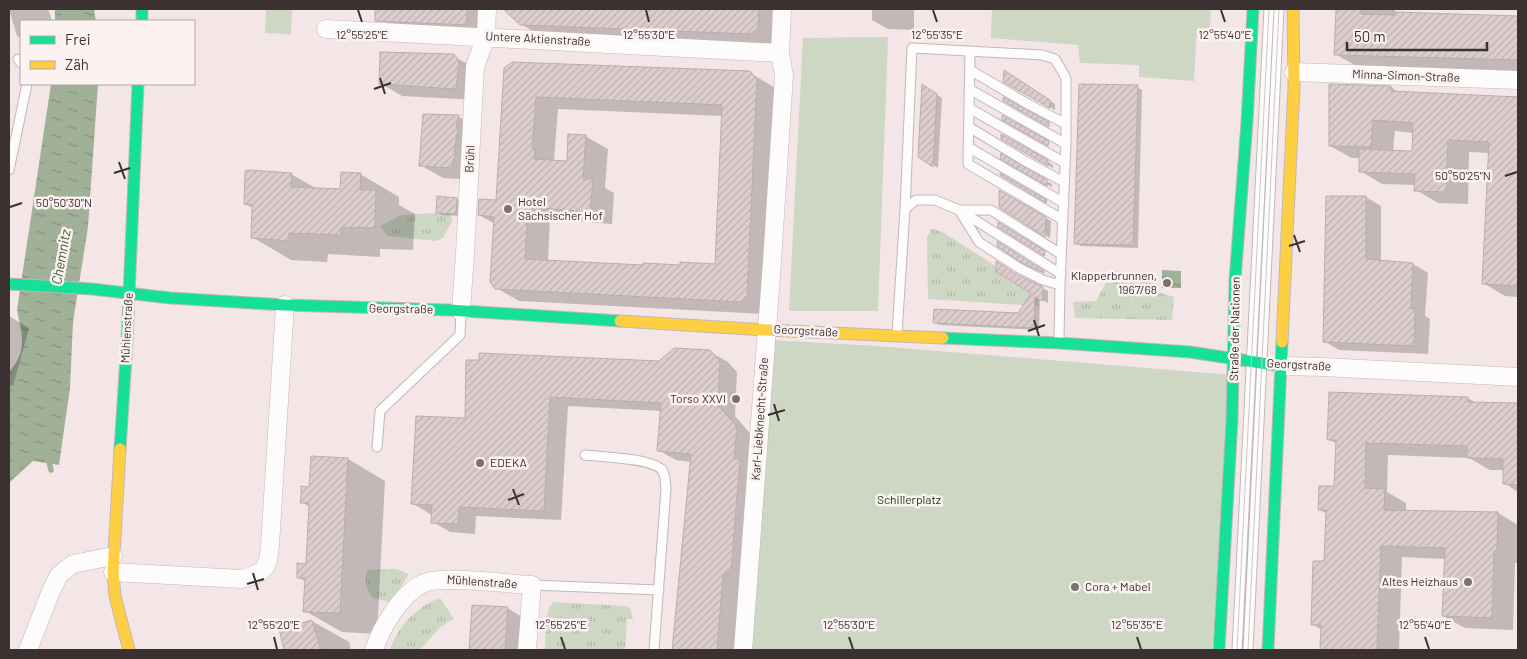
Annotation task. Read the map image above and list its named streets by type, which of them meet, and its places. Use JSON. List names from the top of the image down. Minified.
{"streets":{"main road":["Georgstraße","Mühlenstraße","Straße der Nationen"],"street":["Untere Aktienstraße","Minna-Simon-Straße","Brühl","Karl-Liebknecht-Straße"]},"crossings":[["Untere Aktienstraße","Brühl"],["Untere Aktienstraße","Karl-Liebknecht-Straße"],["Brühl","Georgstraße"],["Georgstraße","Mühlenstraße"],["Georgstraße","Straße der Nationen"],["Georgstraße","Karl-Liebknecht-Straße"]],"water":["Chemnitz"],"parks":["Schillerplatz"],"places":["Hotel Sächsischer Hof","Klapperbrunnen, 1967/68","Torso XXVI","EDEKA","Altes Heizhaus","Cora + Mabel"],"legend":["Frei","Zäh"],"scale_bar":"50 m","coordinates":["12°55'25\"E","12°55'30\"E","12°55'35\"E","12°55'40\"E","50°50'25\"N","50°50'30\"N","12°55'20\"E"]}
